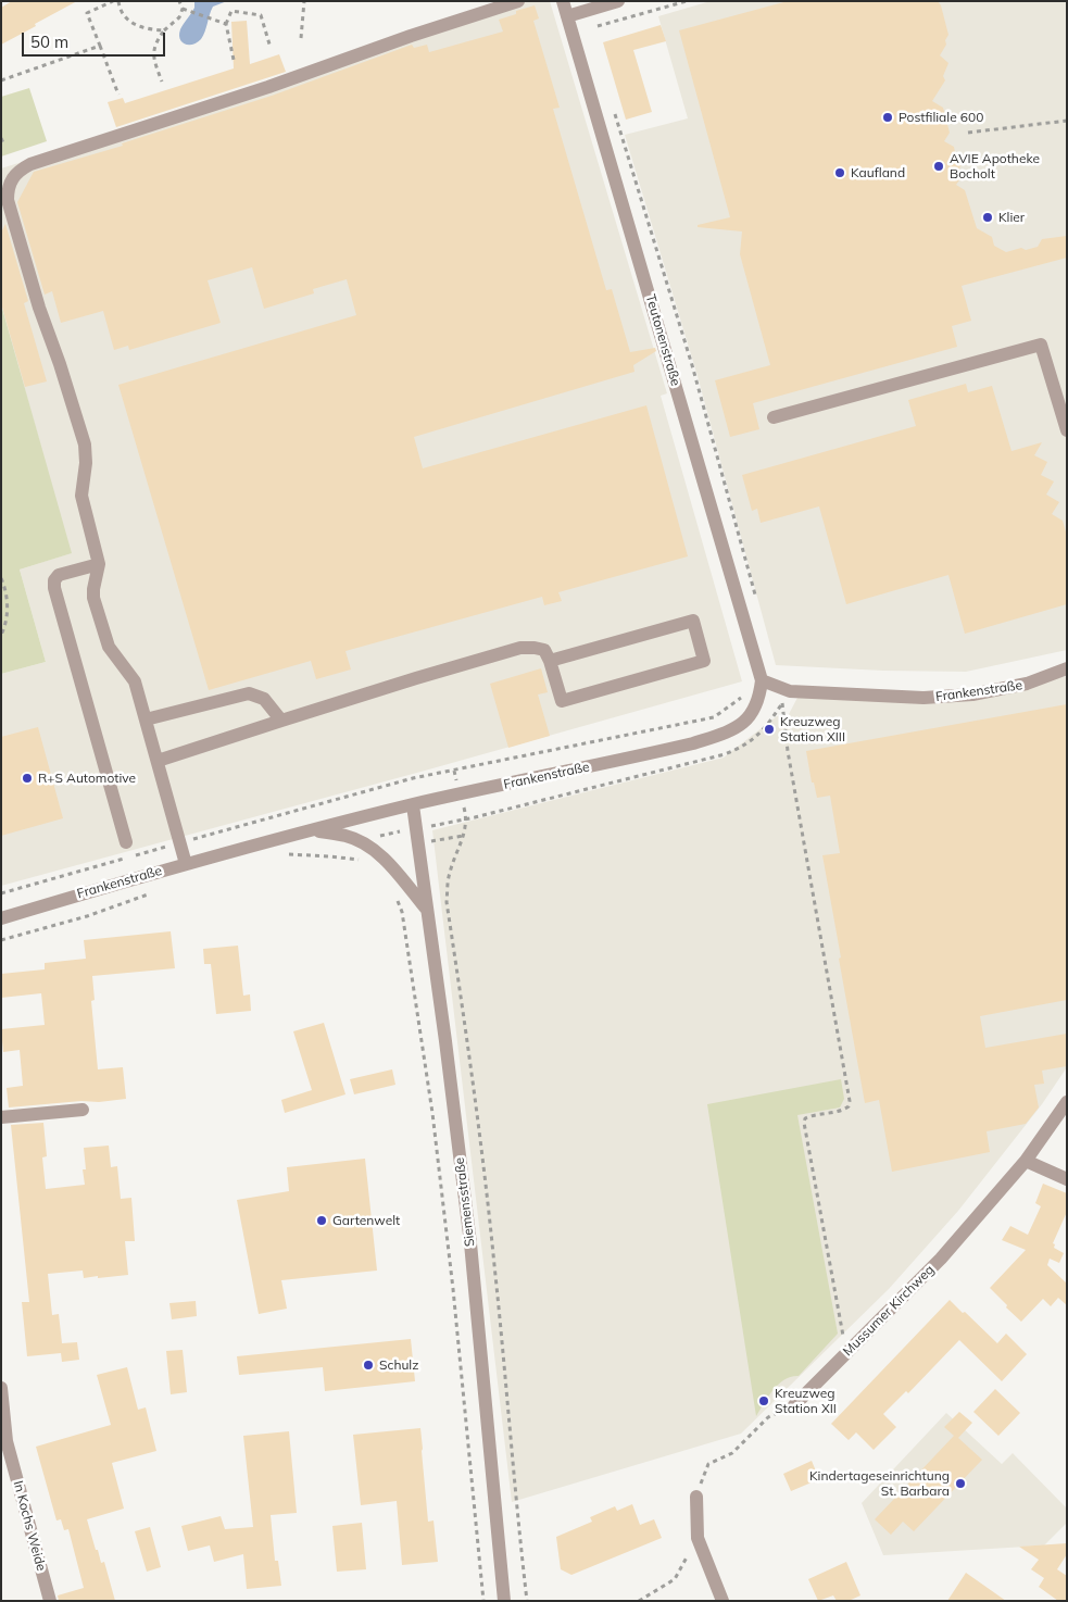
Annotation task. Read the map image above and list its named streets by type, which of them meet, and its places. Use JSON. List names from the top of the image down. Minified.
{"streets":{"street":["Teutonenstraße","Frankenstraße","Siemensstraße","Mussumer Kirchweg","In Kochs Weide"]},"crossings":[["Teutonenstraße","Frankenstraße"],["Frankenstraße","Siemensstraße"]],"places":["Postfiliale 600","AVIE Apotheke Bocholt","Kaufland","Klier","Kreuzweg Station XIII","R+S Automotive","Gartenwelt","Schulz","Kreuzweg Station XII","Kindertageseinrichtung St. Barbara"],"scale_bar":"50 m"}
